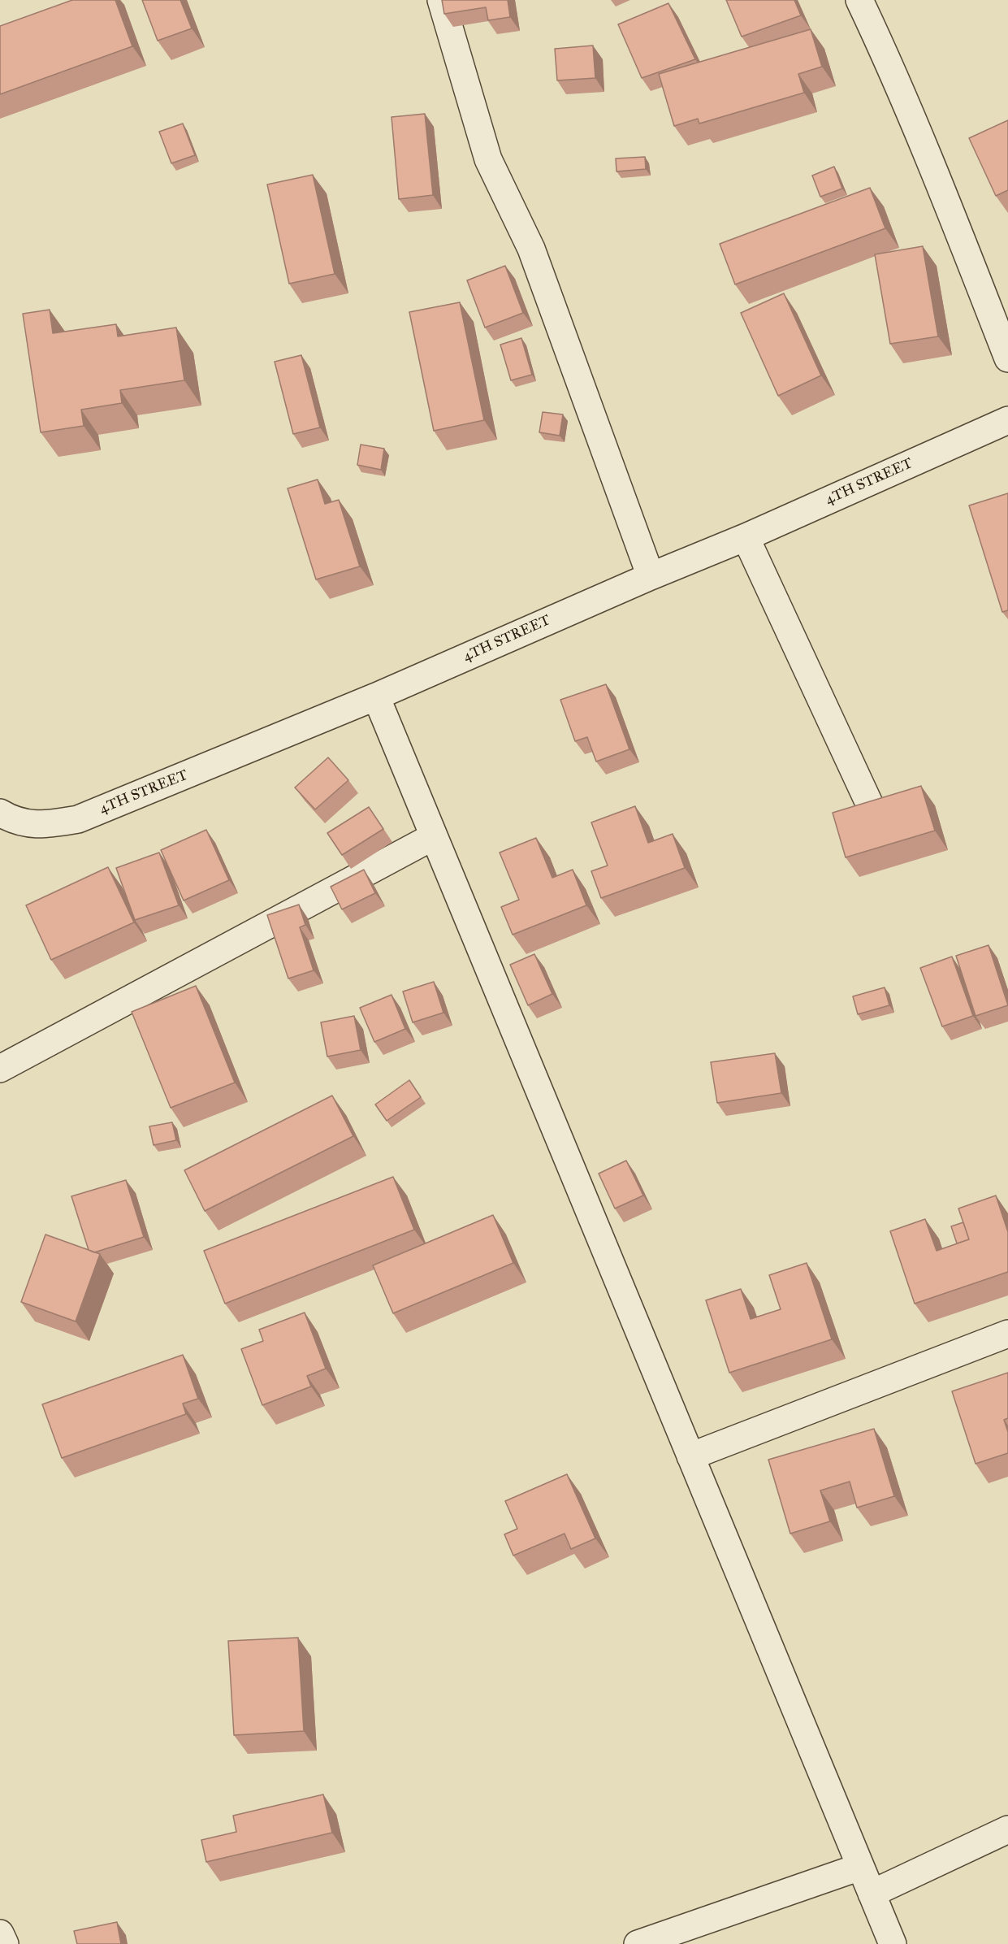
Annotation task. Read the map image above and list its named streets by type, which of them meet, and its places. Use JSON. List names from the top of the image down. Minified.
{"streets":{"street":["4TH STREET"]}}
